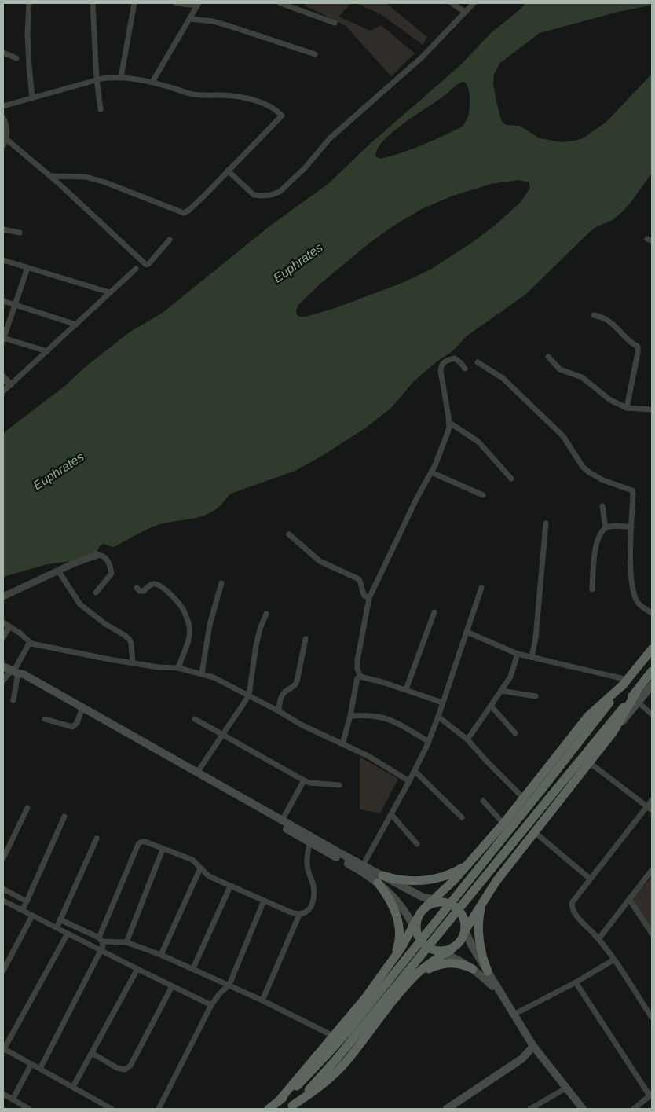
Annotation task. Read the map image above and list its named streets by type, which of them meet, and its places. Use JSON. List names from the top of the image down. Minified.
{"water":["Euphrates"]}
